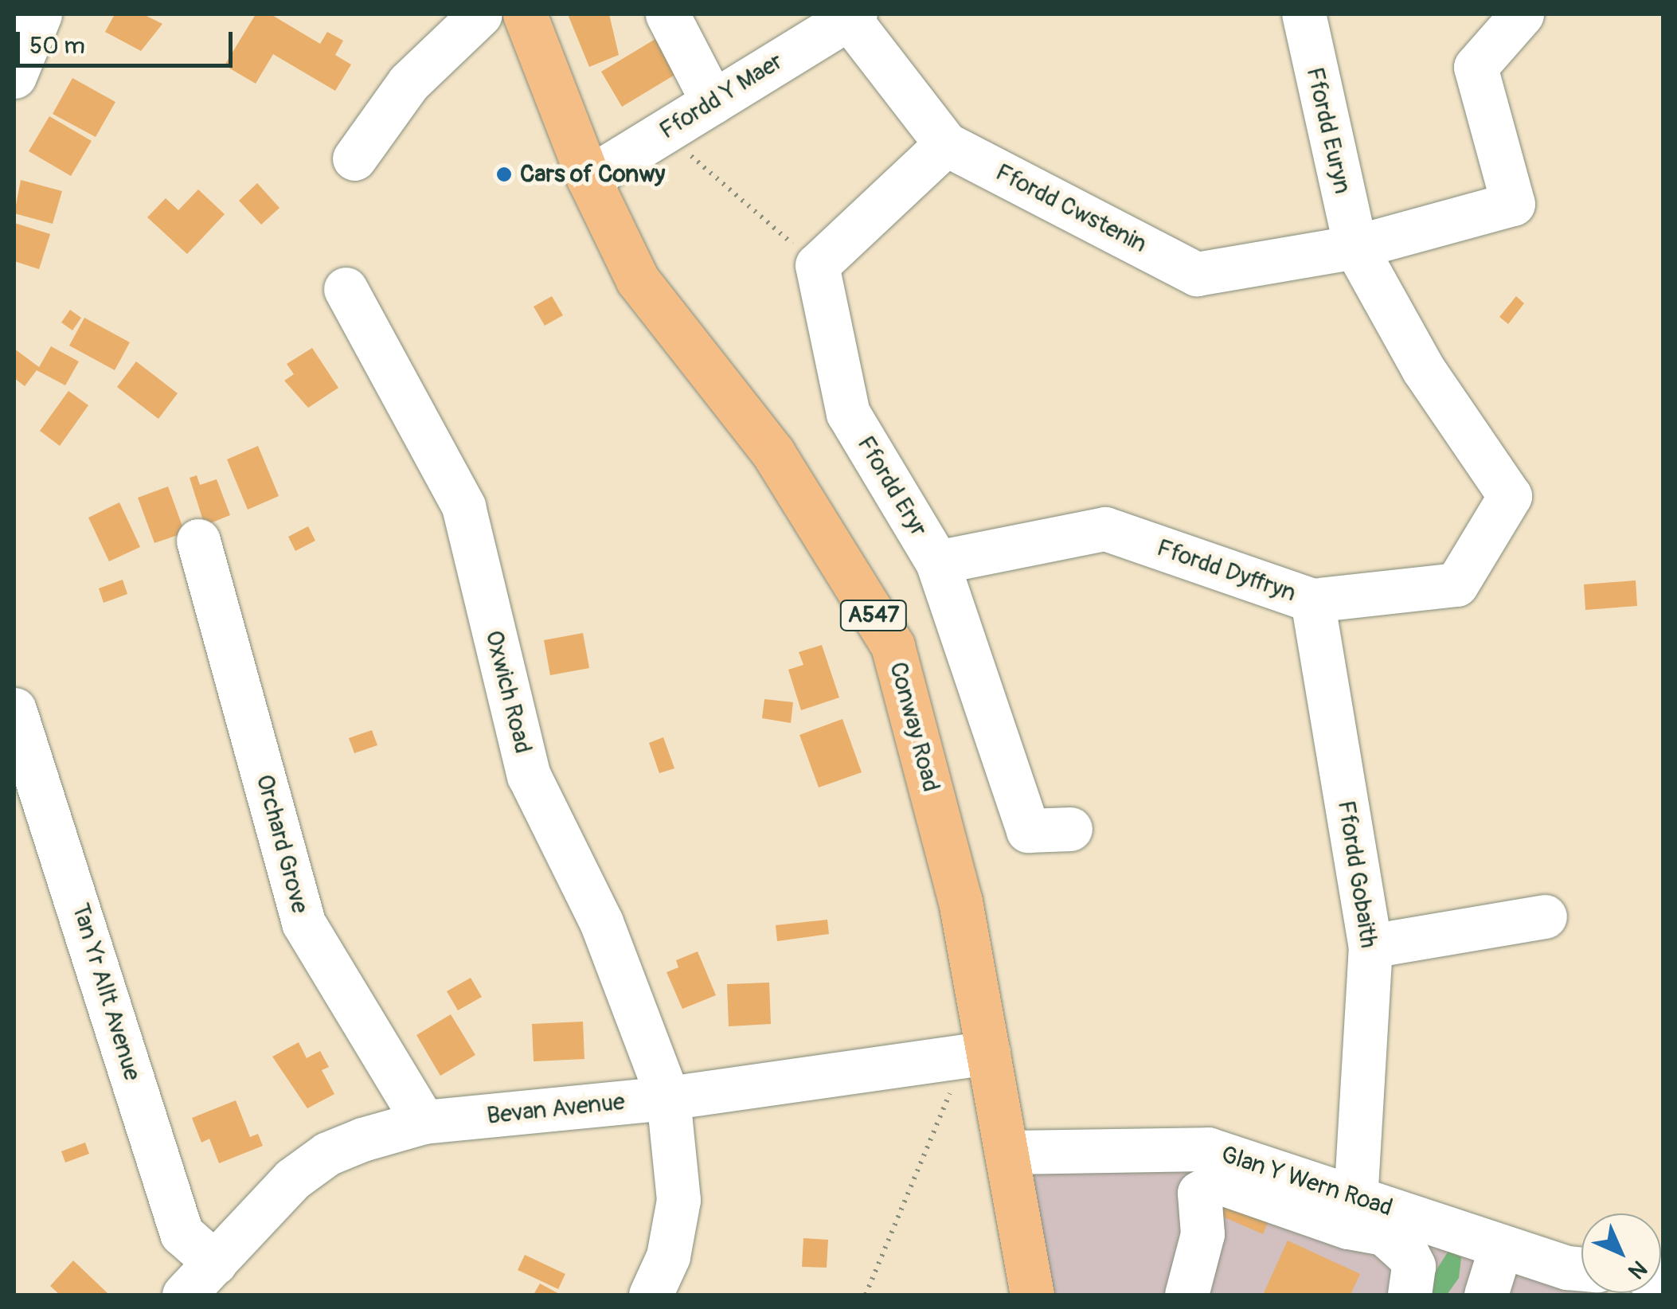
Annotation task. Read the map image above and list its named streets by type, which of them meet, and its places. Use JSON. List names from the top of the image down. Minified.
{"streets":{"main road":["A547","Conway Road"],"street":["Ffordd Y Maer","Ffordd Euryn","Ffordd Cwstenin","Ffordd Eryr","Ffordd Dyffryn","Oxwich Road","Orchard Grove","Ffordd Gobaith","Tan Yr Allt Avenue","Bevan Avenue","Glan Y Wern Road"]},"crossings":[["Ffordd Y Maer","Ffordd Cwstenin"],["Ffordd Y Maer","Conway Road"],["Ffordd Euryn","Ffordd Cwstenin"],["Ffordd Euryn","Ffordd Dyffryn"],["Ffordd Cwstenin","Ffordd Dyffryn"],["Ffordd Eryr","Ffordd Dyffryn"],["Ffordd Dyffryn","Ffordd Gobaith"],["Oxwich Road","Bevan Avenue"],["Conway Road","Bevan Avenue"],["Conway Road","Glan Y Wern Road"],["Orchard Grove","Bevan Avenue"],["Ffordd Gobaith","Glan Y Wern Road"],["Tan Yr Allt Avenue","Bevan Avenue"]],"places":["Cars of Conwy"],"scale_bar":"50 m","north":"bottom right"}
